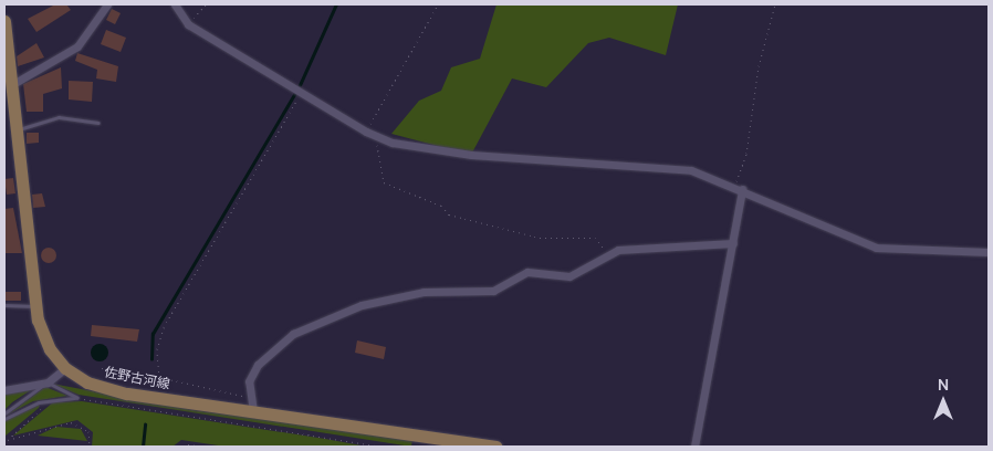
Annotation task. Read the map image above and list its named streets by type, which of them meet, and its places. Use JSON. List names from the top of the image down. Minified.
{"streets":{"main road":["佐野古河線"]},"north":"top"}
